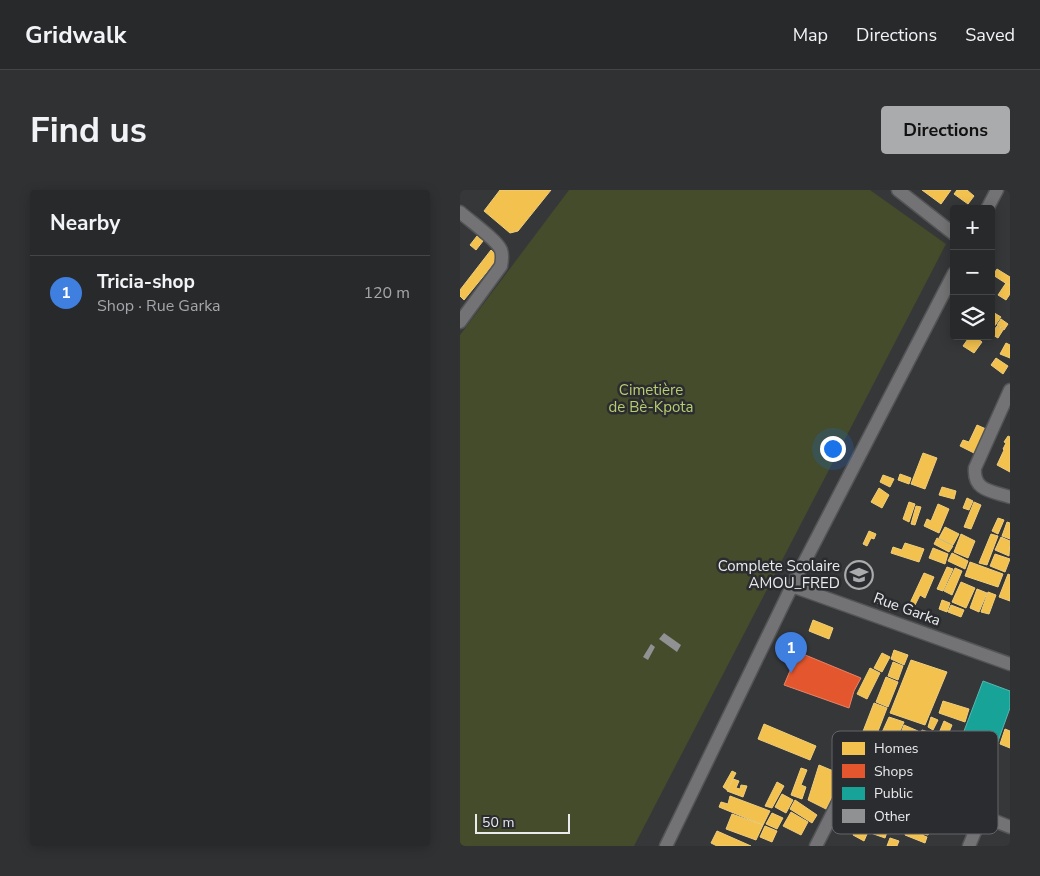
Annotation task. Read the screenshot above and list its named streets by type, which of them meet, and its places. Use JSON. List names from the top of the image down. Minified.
{"streets":{"street":["Rue Garka"]},"parks":["Cimetière de Bè-Kpota"],"places":{"school or university":["Complete Scolaire AMOU_FRED"]},"legend":["Homes","Shops","Public","Other"],"scale_bar":"50 m","page":{"header":"Gridwalk","nav":["Map","Directions","Saved"],"buttons":"Directions","title":"Find us","heading":"Nearby","map_buttons":["+","−"],"list":[{"mark":"1","name":"Tricia-shop","note":"Shop · Rue Garka","value":"120 m"}],"pins":"1","scale":"50 m"}}
